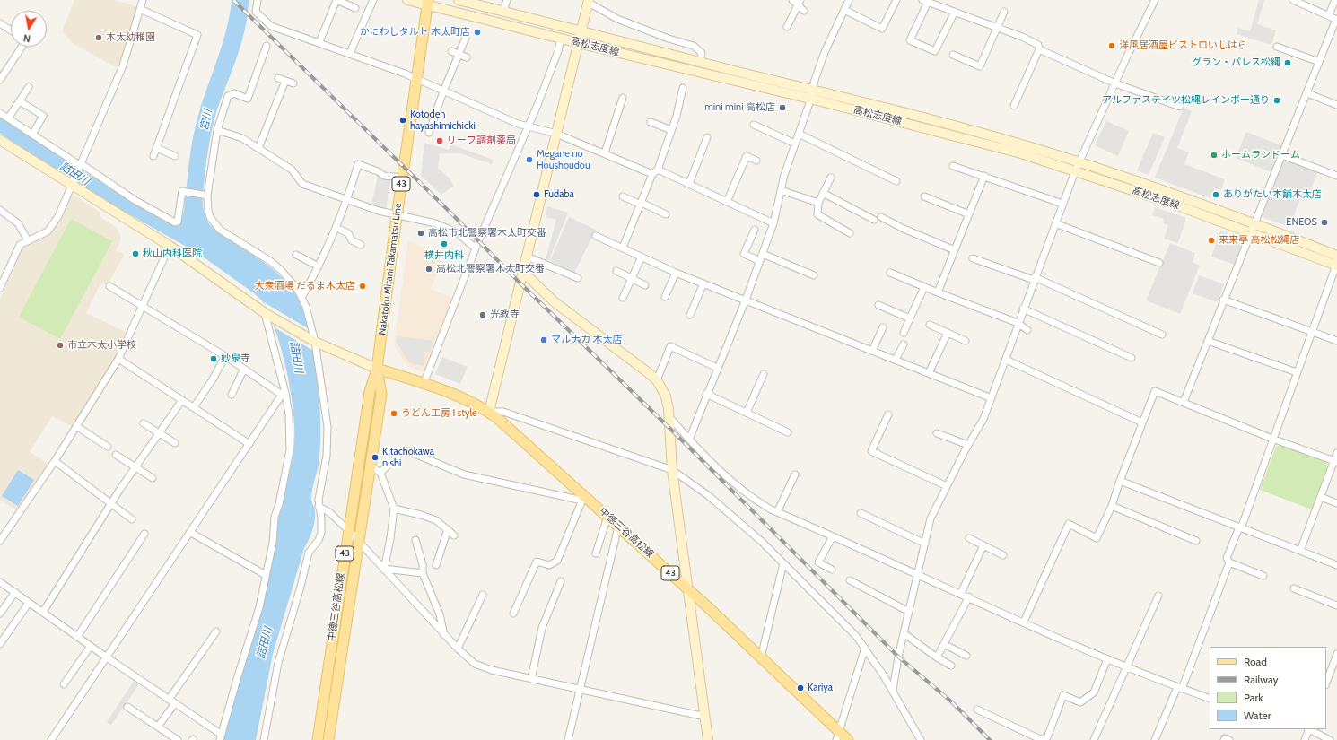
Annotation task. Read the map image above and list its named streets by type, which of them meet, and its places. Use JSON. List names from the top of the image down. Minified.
{"streets":{"main road":["高松志度線","43","Nakatoku Mitani Takamatsu Line","中徳三谷高松線"]},"crossings":[["高松志度線","Nakatoku Mitani Takamatsu Line"],["Nakatoku Mitani Takamatsu Line","中徳三谷高松線"]],"water":["宮川","詰田川"],"places":["かにわしタルト 木太町店","木太幼稚園","洋風居酒屋ビストロいしはら","グラン・パレス松縄","アルファステイツ松縄レインボー通り","mini mini 高松店","Kotoden hayashimichieki","リーフ調剤薬局","ホームランドーム","Megane no Houshoudou","Fudaba","ありがたい本舗木太店","ENEOS","高松市北警察署木太町交番","来来亭 高松松縄店","横井内科","秋山内科医院","高松北警察署木太町交番","大衆酒場 だるま木太店","光教寺","マルナカ 木太店","市立木太小学校","妙泉寺","うどん工房 I style","Kitachokawa nishi","Kariya"],"legend":["Road","Railway","Park","Water"],"north":"bottom"}
